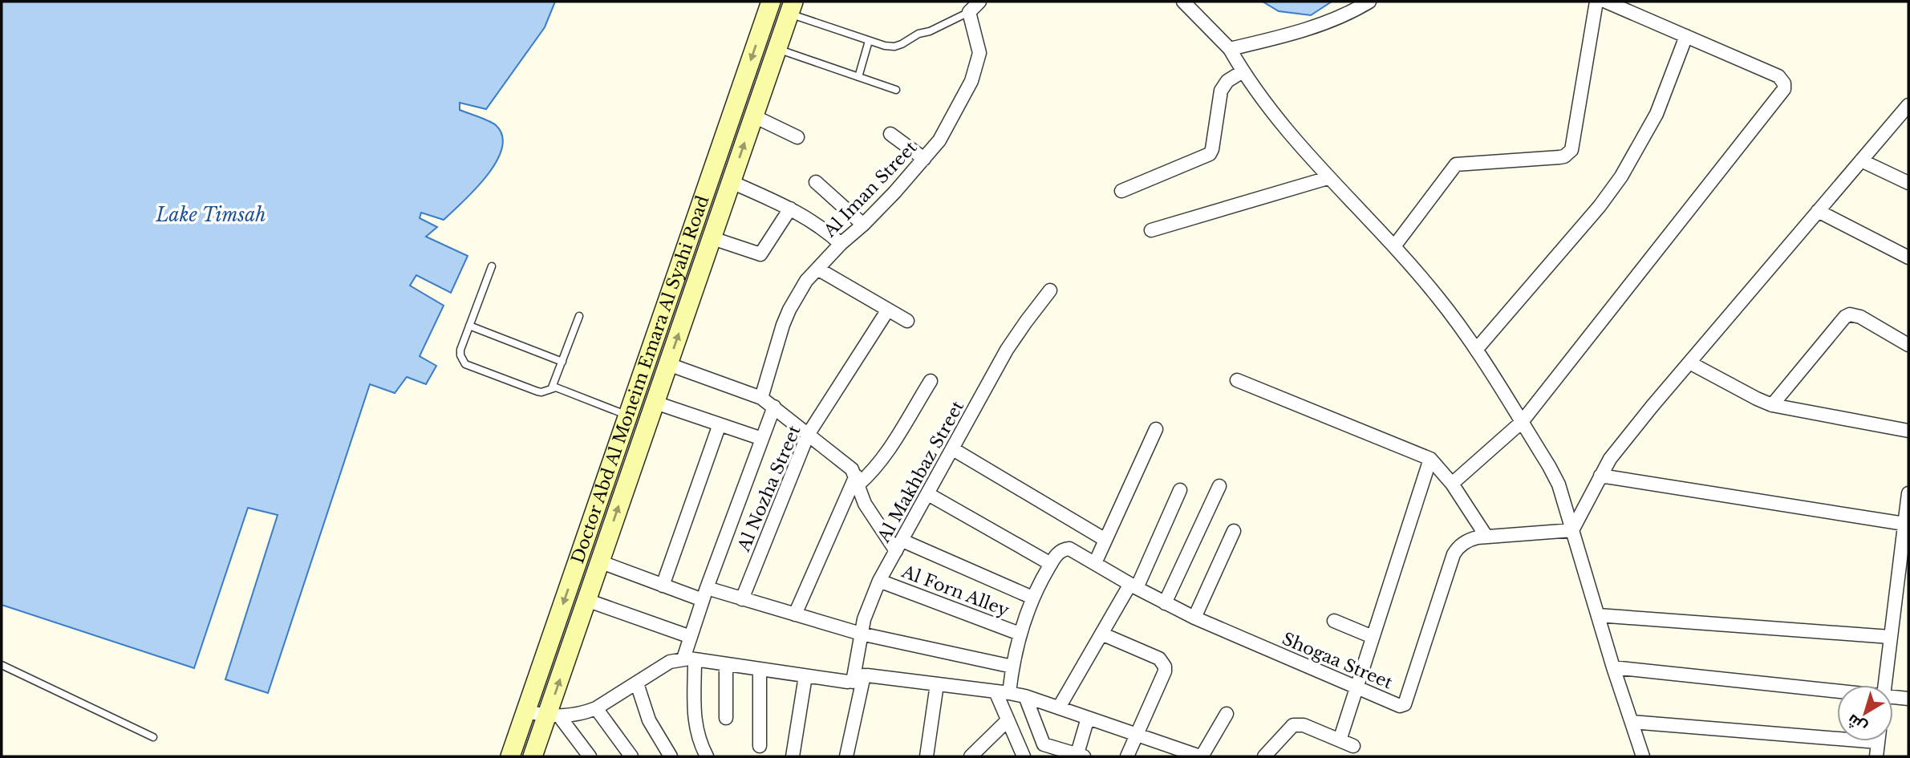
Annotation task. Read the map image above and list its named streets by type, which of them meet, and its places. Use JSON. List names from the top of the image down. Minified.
{"streets":{"main road":["Doctor Abd Al Moneim Emara Al Syahi Road"],"street":["Al Iman Street","Al Makhbaz Street","Al Nozha Street","Al Forn Alley","Shogaa Street"]},"crossings":[["Al Makhbaz Street","Al Forn Alley"]],"water":["Lake Timsah"],"north":"bottom left"}
